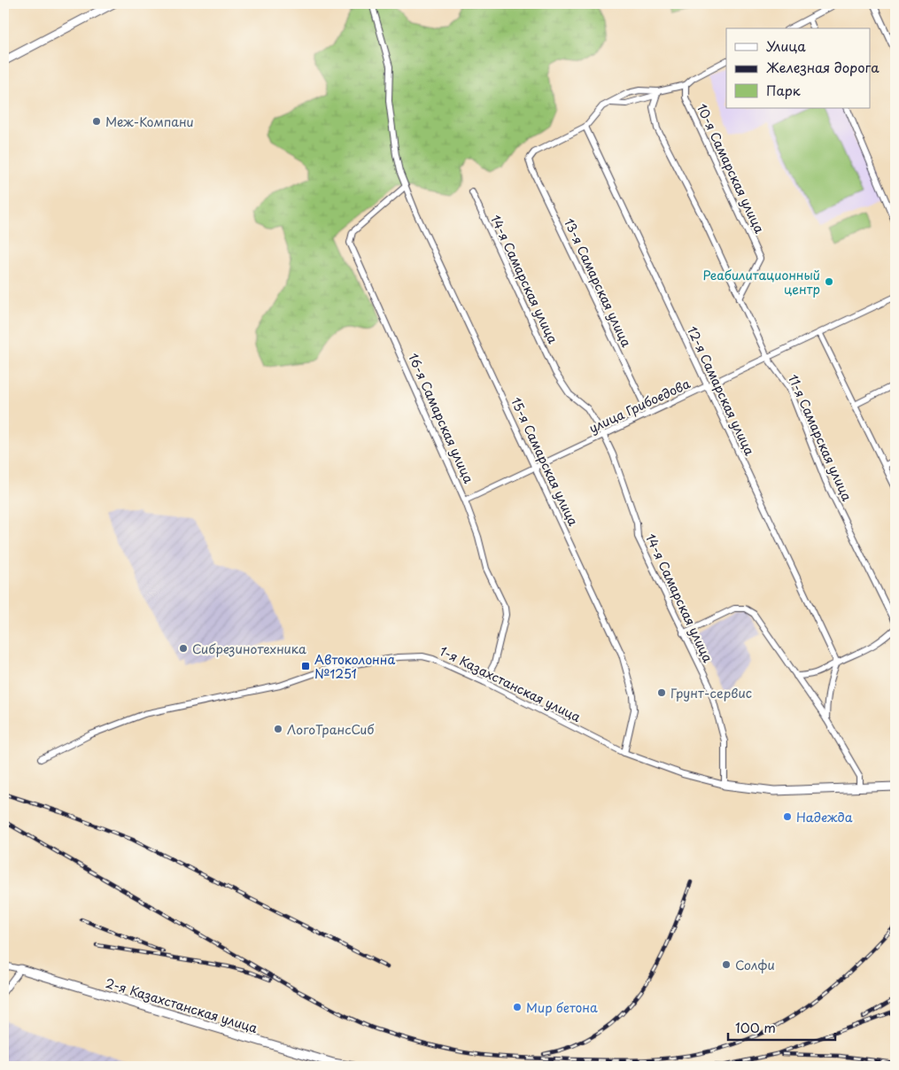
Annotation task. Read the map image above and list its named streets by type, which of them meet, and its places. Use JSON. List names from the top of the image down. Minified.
{"streets":{"street":["10-я Самарская улица","14-я Самарская улица","13-я Самарская улица","12-я Самарская улица","улица Грибоедова","16-я Самарская улица","11-я Самарская улица","15-я Самарская улица","1-я Казахстанская улица","2-я Казахстанская улица"]},"crossings":[["10-я Самарская улица","11-я Самарская улица"],["14-я Самарская улица","улица Грибоедова"],["14-я Самарская улица","1-я Казахстанская улица"],["13-я Самарская улица","12-я Самарская улица"],["13-я Самарская улица","улица Грибоедова"],["12-я Самарская улица","улица Грибоедова"],["улица Грибоедова","16-я Самарская улица"],["улица Грибоедова","11-я Самарская улица"],["улица Грибоедова","15-я Самарская улица"],["16-я Самарская улица","15-я Самарская улица"],["16-я Самарская улица","1-я Казахстанская улица"],["15-я Самарская улица","1-я Казахстанская улица"]],"places":{"other":["Меж-Компани","Реабилитационный центр","Сибрезинотехника","Грунт-сервис","ЛогоТрансСиб","Надежда","Солфи","Мир бетона"],"transit":["Автоколонна №1251"]},"legend":["Улица","Железная дорога","Парк"],"scale_bar":"100 m"}
